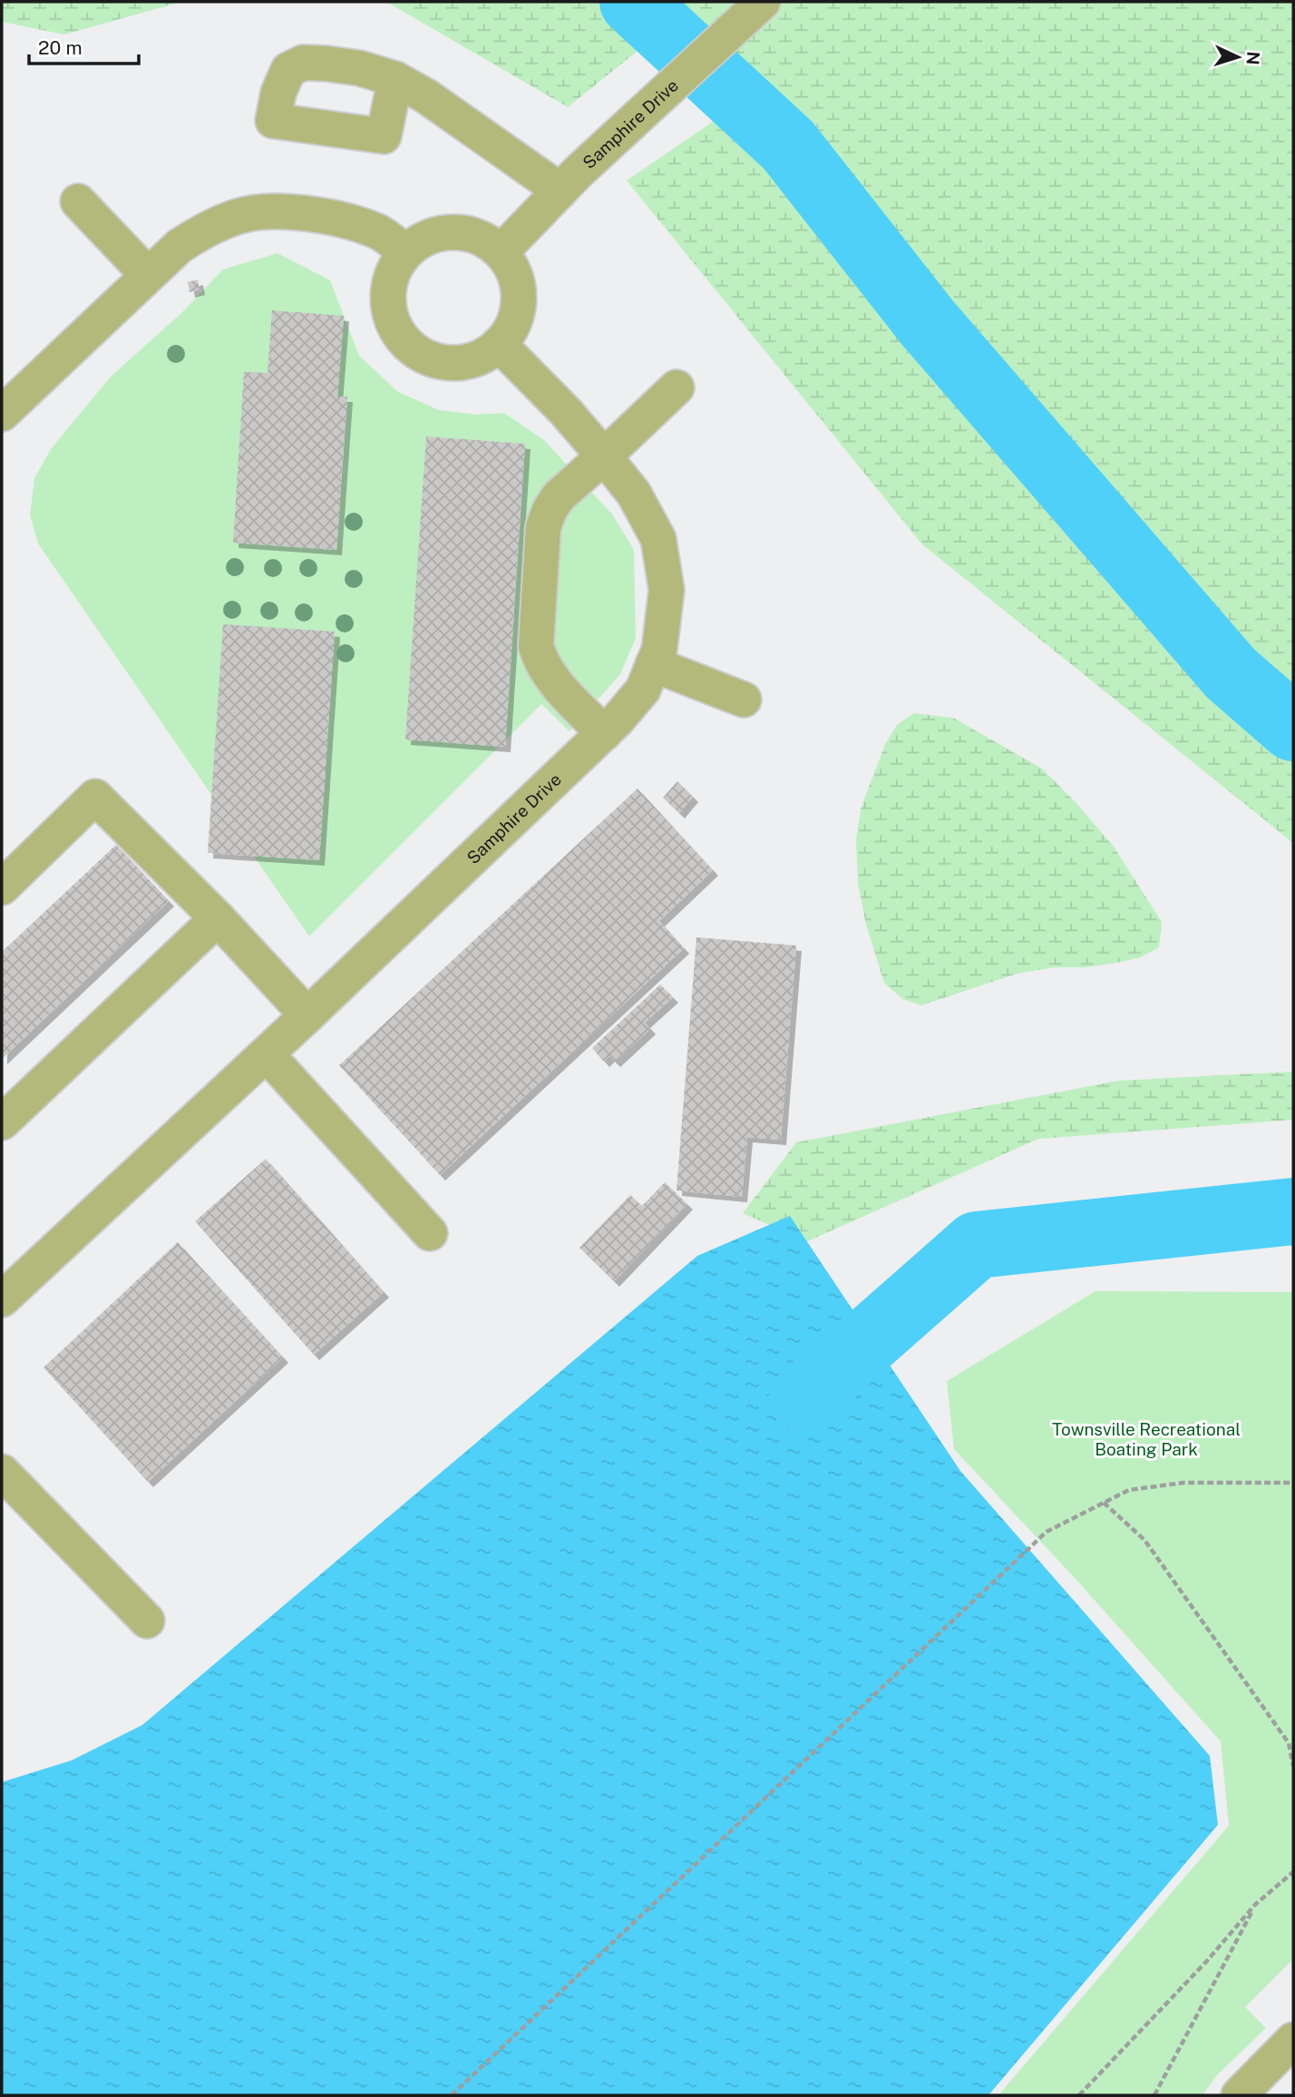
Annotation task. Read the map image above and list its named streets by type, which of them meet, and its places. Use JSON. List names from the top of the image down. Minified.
{"streets":{"street":["Samphire Drive"]},"parks":["Townsville Recreational Boating Park"],"scale_bar":"20 m","north":"right"}
